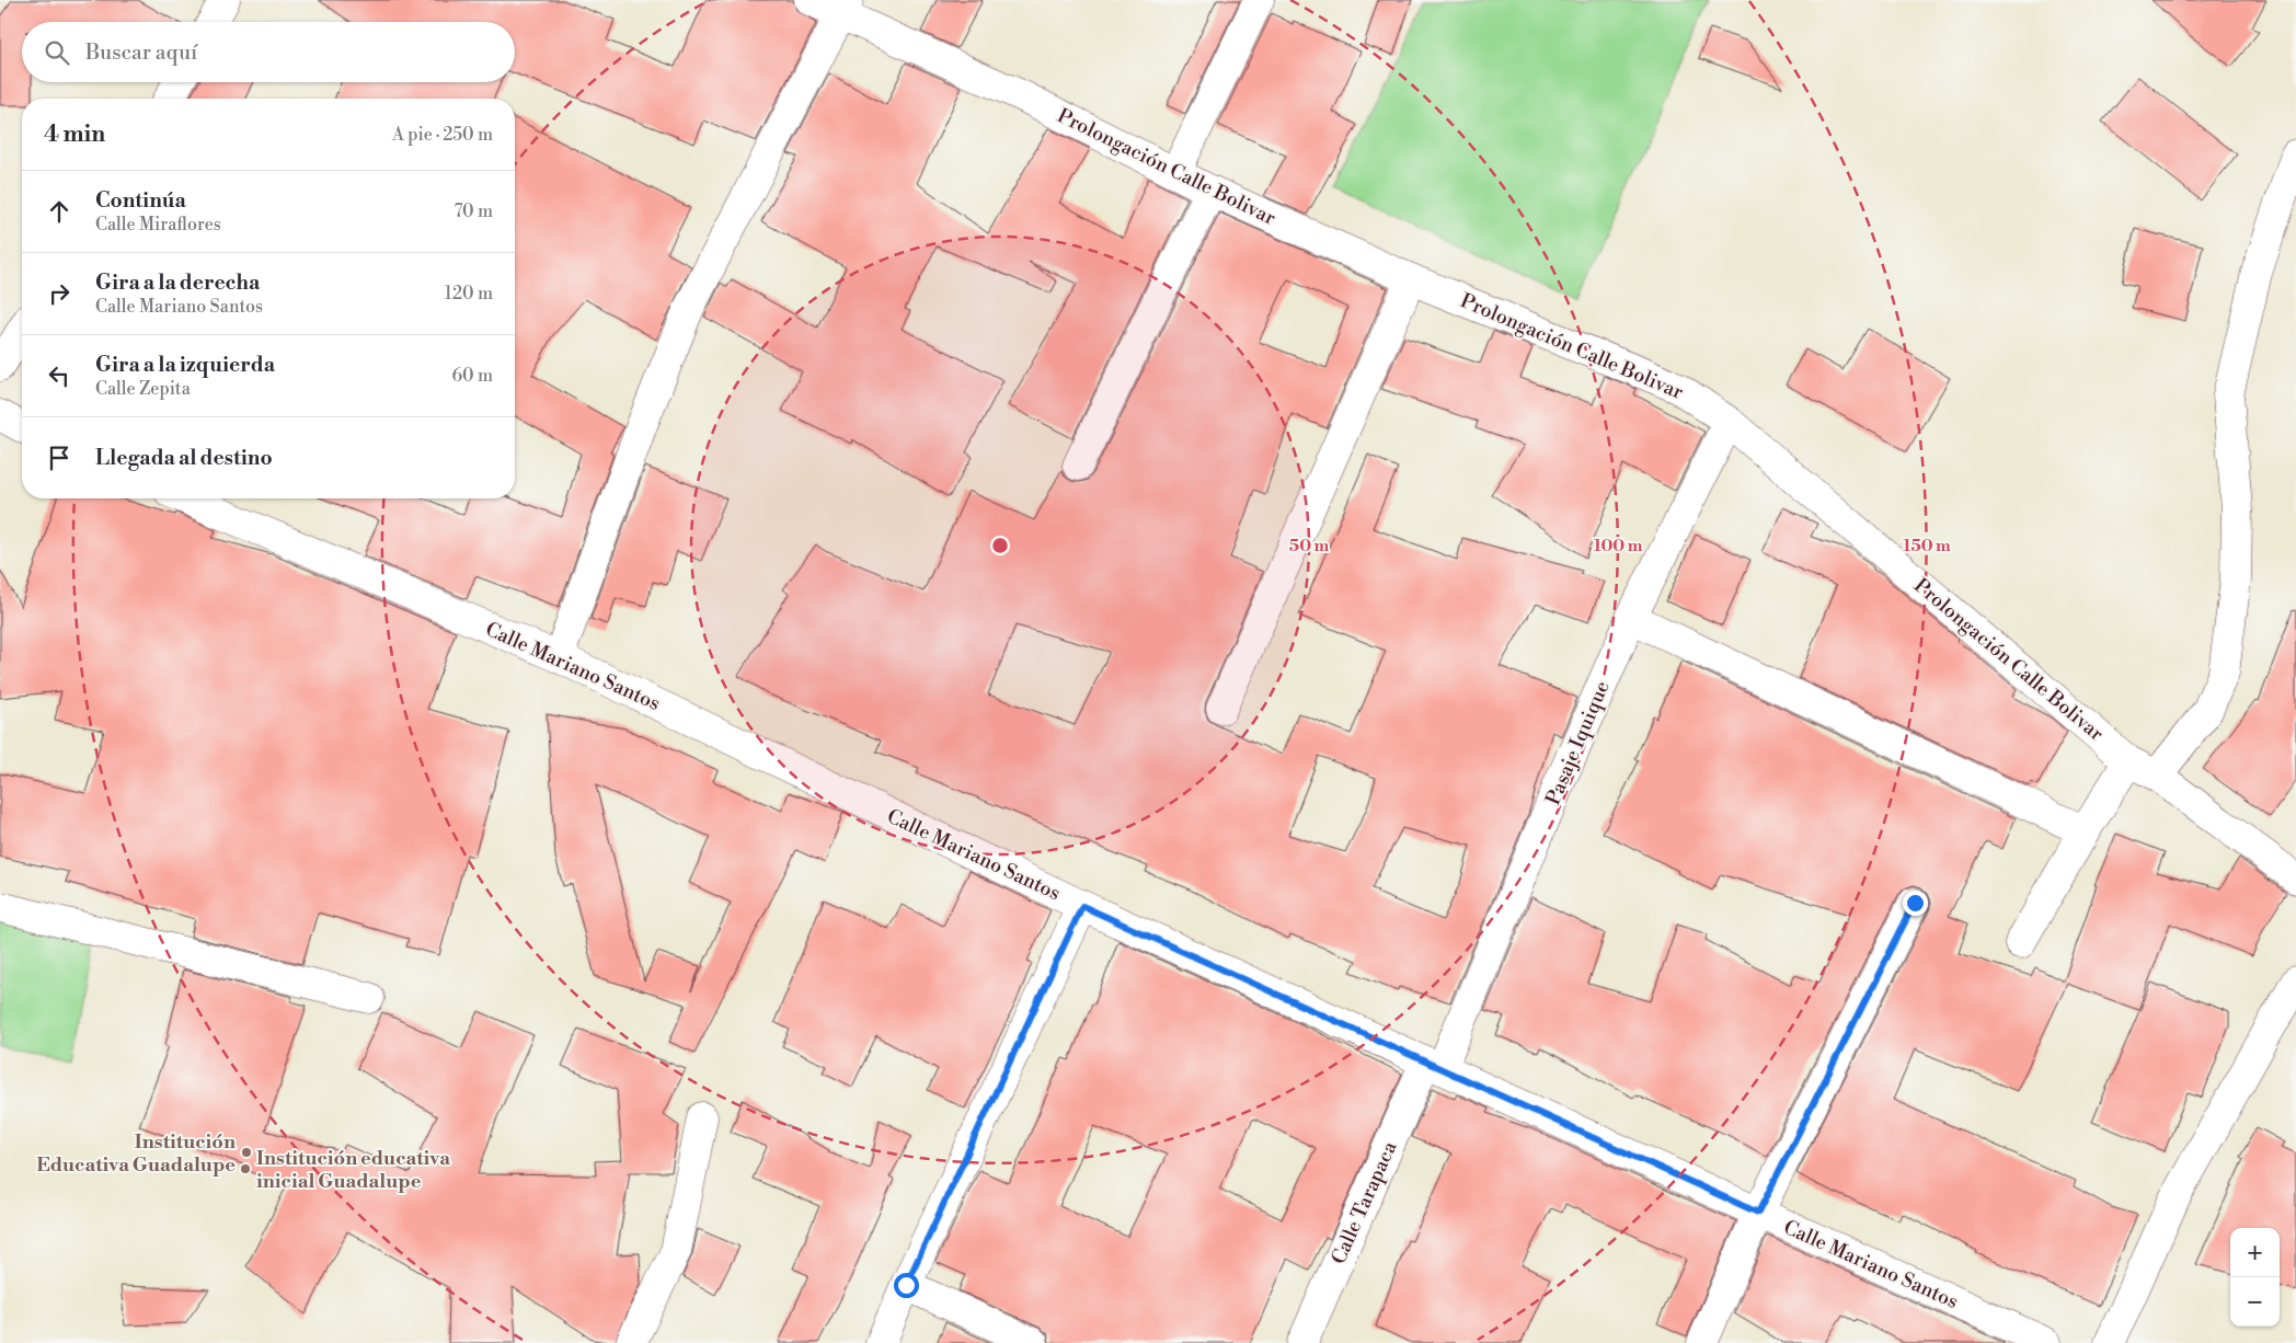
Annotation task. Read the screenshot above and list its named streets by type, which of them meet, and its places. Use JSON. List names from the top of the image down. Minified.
{"streets":{"street":["Prolongación Calle Bolivar","Calle Mariano Santos","Pasaje Iquique","Calle Tarapaca"]},"crossings":[["Prolongación Calle Bolivar","Pasaje Iquique"],["Calle Mariano Santos","Pasaje Iquique"],["Calle Mariano Santos","Calle Tarapaca"],["Pasaje Iquique","Calle Tarapaca"]],"places":["Institución Educativa Guadalupe","Institución educativa inicial Guadalupe"],"page":{"search":"Buscar aquí","heading":["4 min","A pie · 250 m"],"list":[["Continúa","Calle Miraflores","70 m"],["Gira a la derecha","Calle Mariano Santos","120 m"],["Gira a la izquierda","Calle Zepita","60 m"],"Llegada al destino"],"map_buttons":["+","−"]},"rings":["50 m","100 m","150 m"]}
